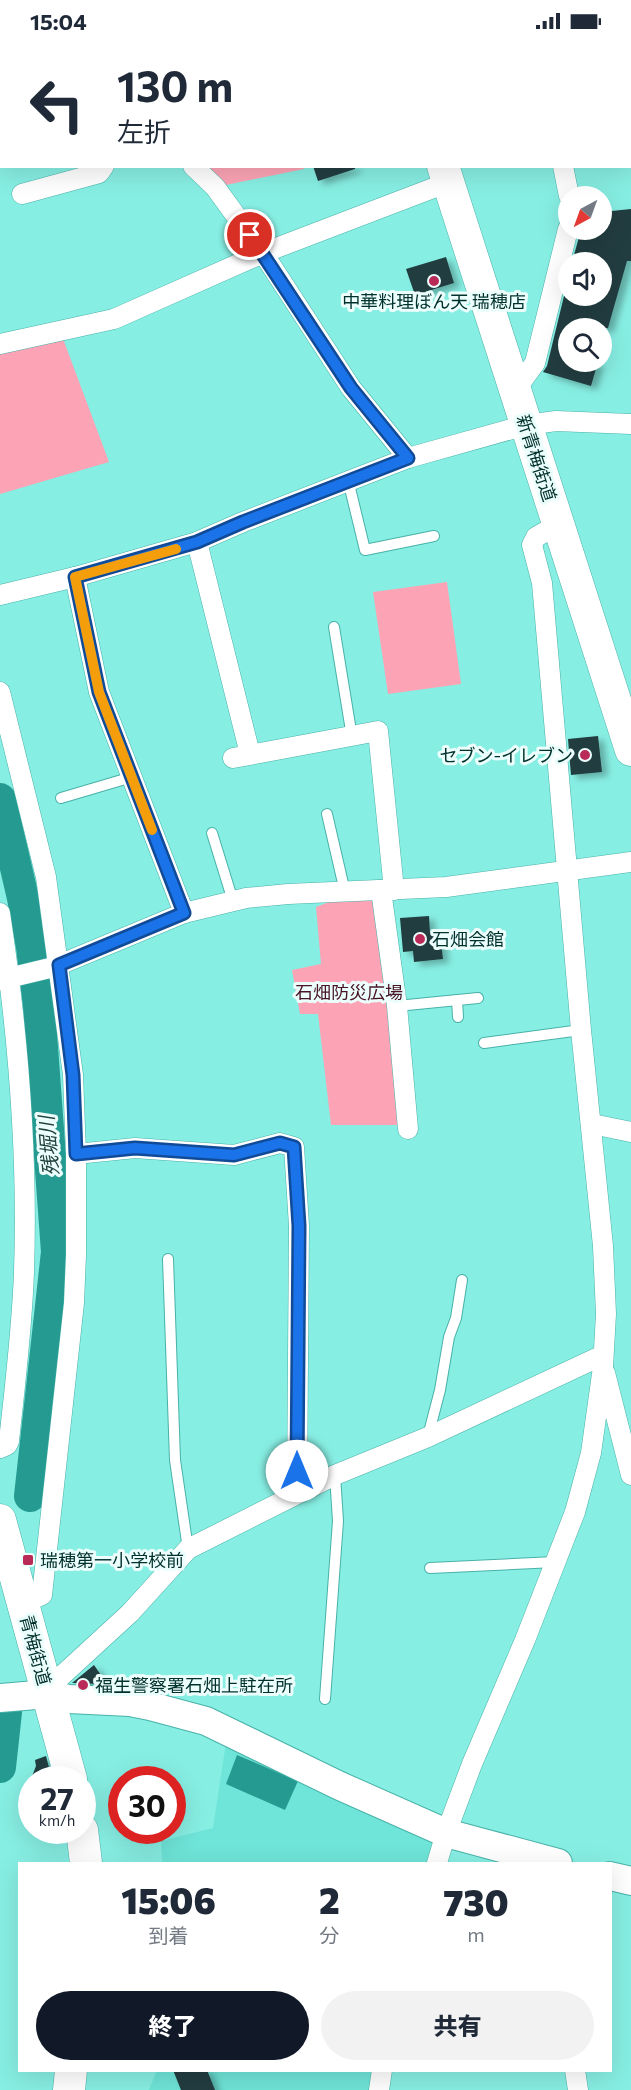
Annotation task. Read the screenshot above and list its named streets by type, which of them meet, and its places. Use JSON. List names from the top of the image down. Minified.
{"streets":{"main road":["新青梅街道","青梅街道"]},"water":["残堀川"],"parks":["石畑防災広場"],"places":{"other":["中華料理ぼん天 瑞穂店","セブン-イレブン","石畑会館","福生警察署石畑上駐在所"],"transit":["瑞穂第一小学校前"]},"north":"bottom left","page":{"status":"15:04","turn":["130 m","左折"],"speed":"27 km/h","limit":"30","eta":["15:06","到着","2","分","730","m"],"buttons":["終了","共有"]}}
